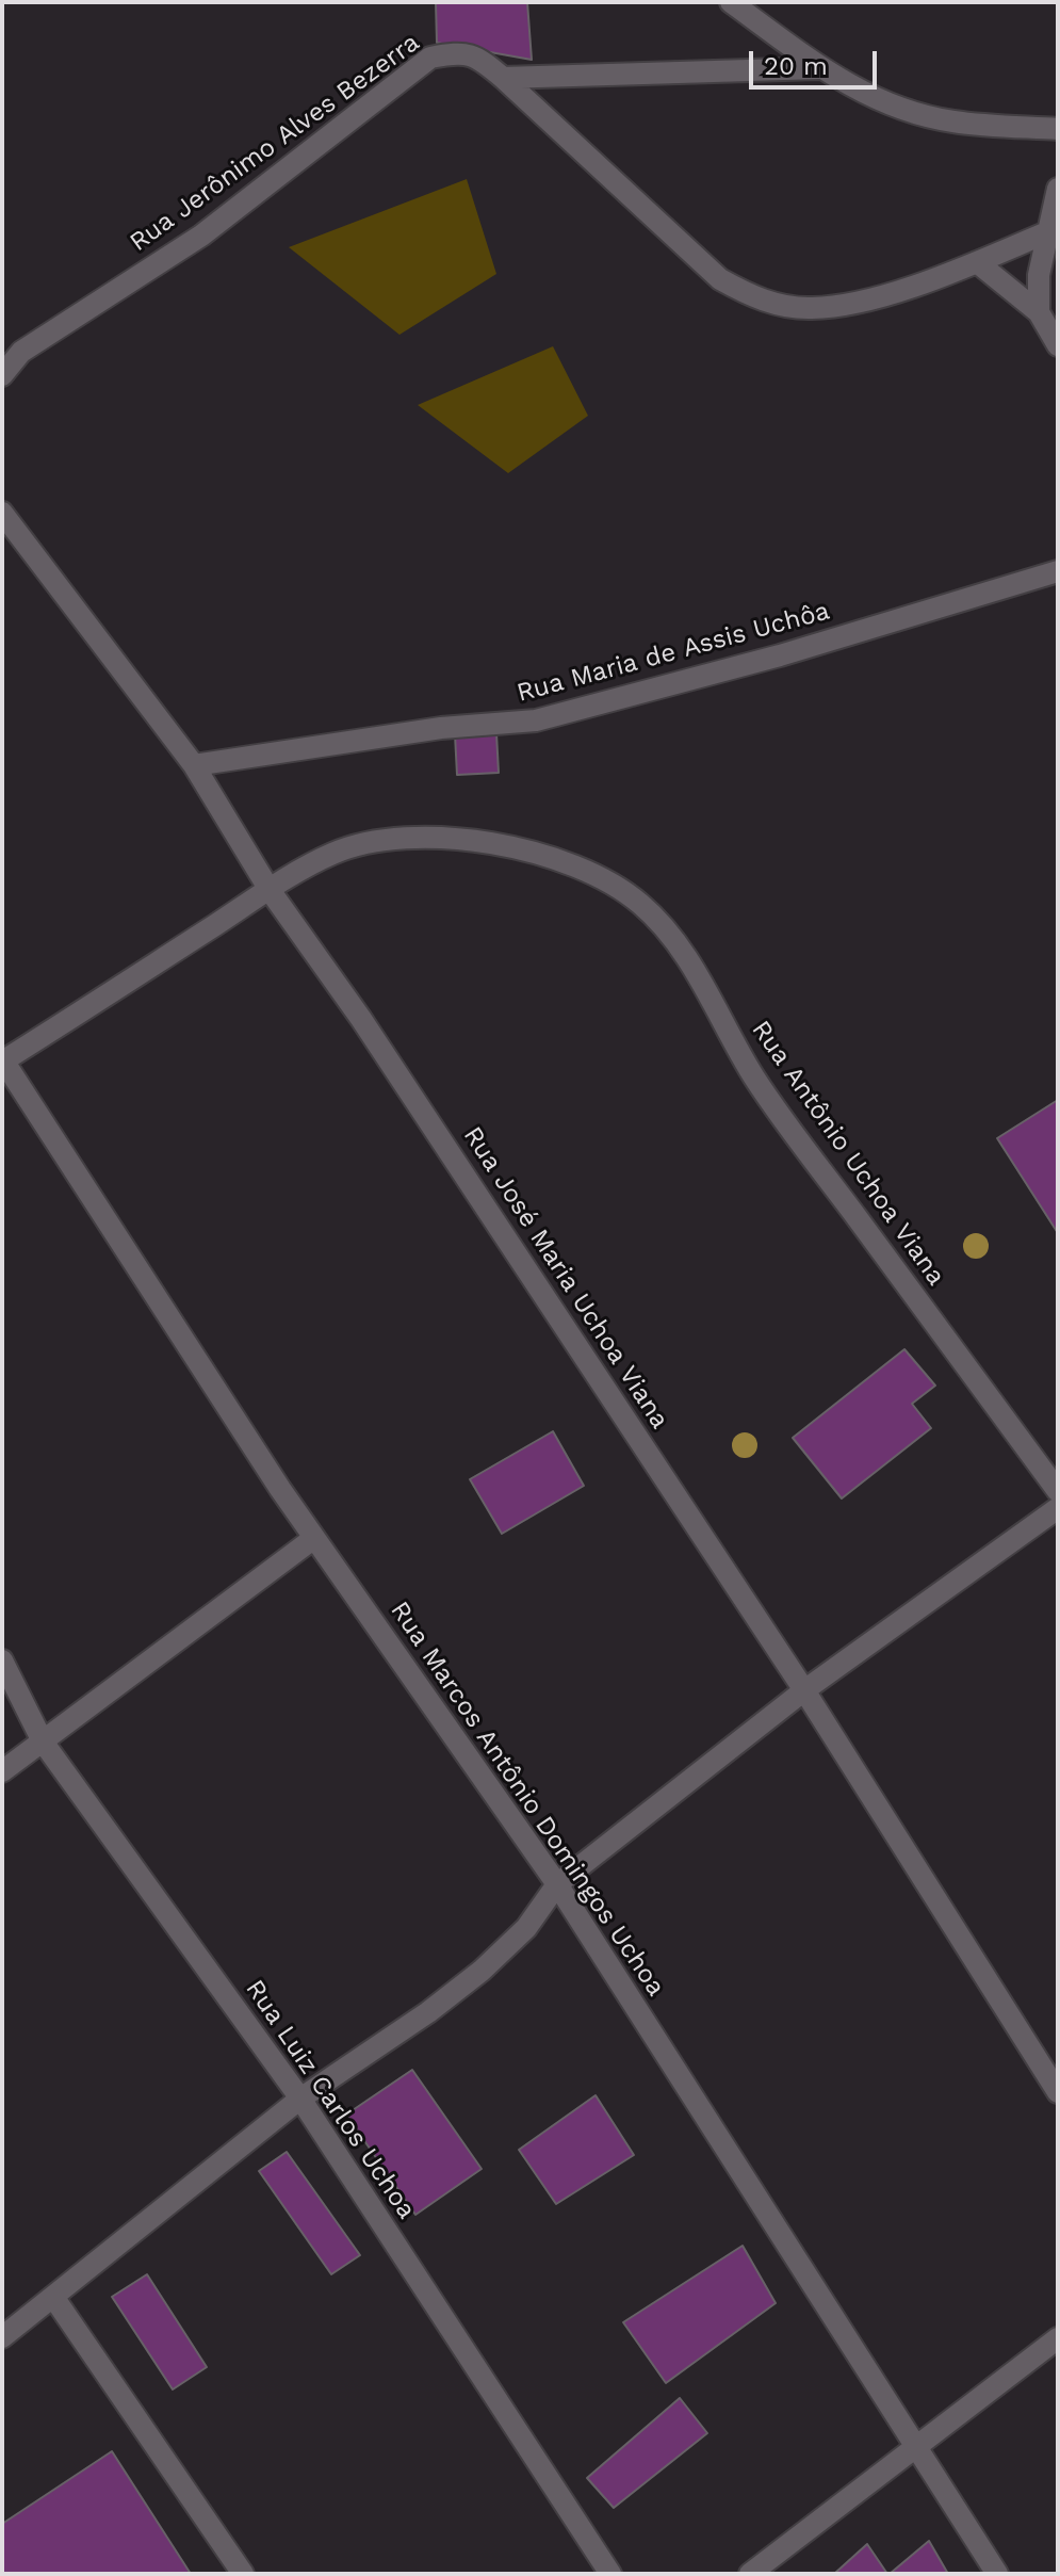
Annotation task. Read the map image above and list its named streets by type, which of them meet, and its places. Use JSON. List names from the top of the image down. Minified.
{"streets":{"street":["Rua Jerônimo Alves Bezerra","Rua Maria de Assis Uchôa","Rua Antônio Uchoa Viana","Rua José Maria Uchoa Viana","Rua Marcos Antônio Domingos Uchoa","Rua Luiz Carlos Uchoa"]},"crossings":[["Rua Maria de Assis Uchôa","Rua José Maria Uchoa Viana"],["Rua Antônio Uchoa Viana","Rua José Maria Uchoa Viana"],["Rua Antônio Uchoa Viana","Rua Marcos Antônio Domingos Uchoa"]],"scale_bar":"20 m"}
